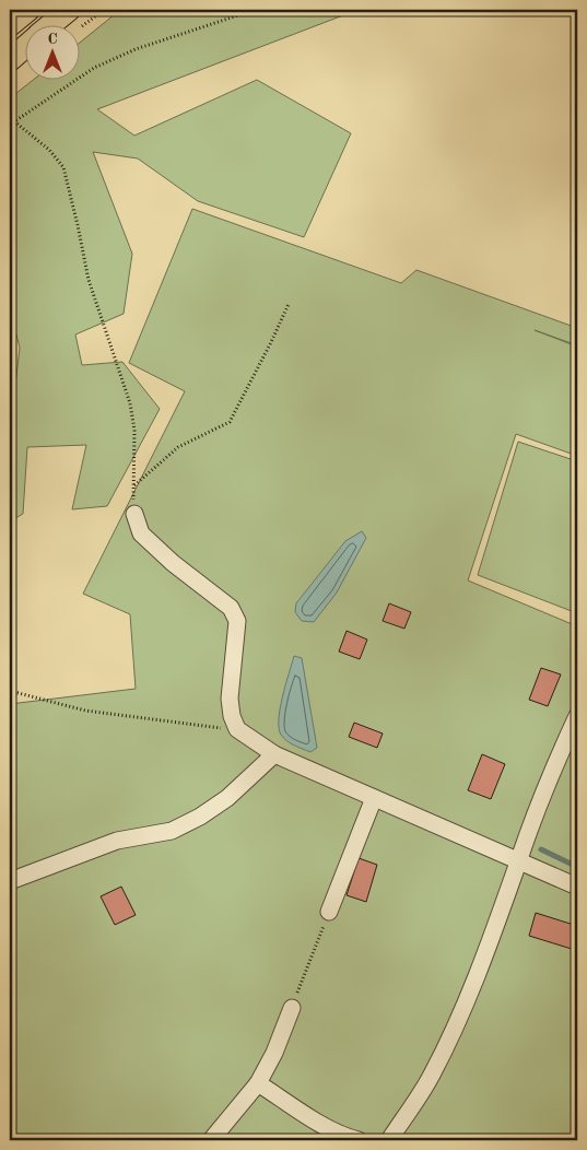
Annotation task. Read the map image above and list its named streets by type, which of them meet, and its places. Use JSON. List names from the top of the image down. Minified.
{"north":"top"}
